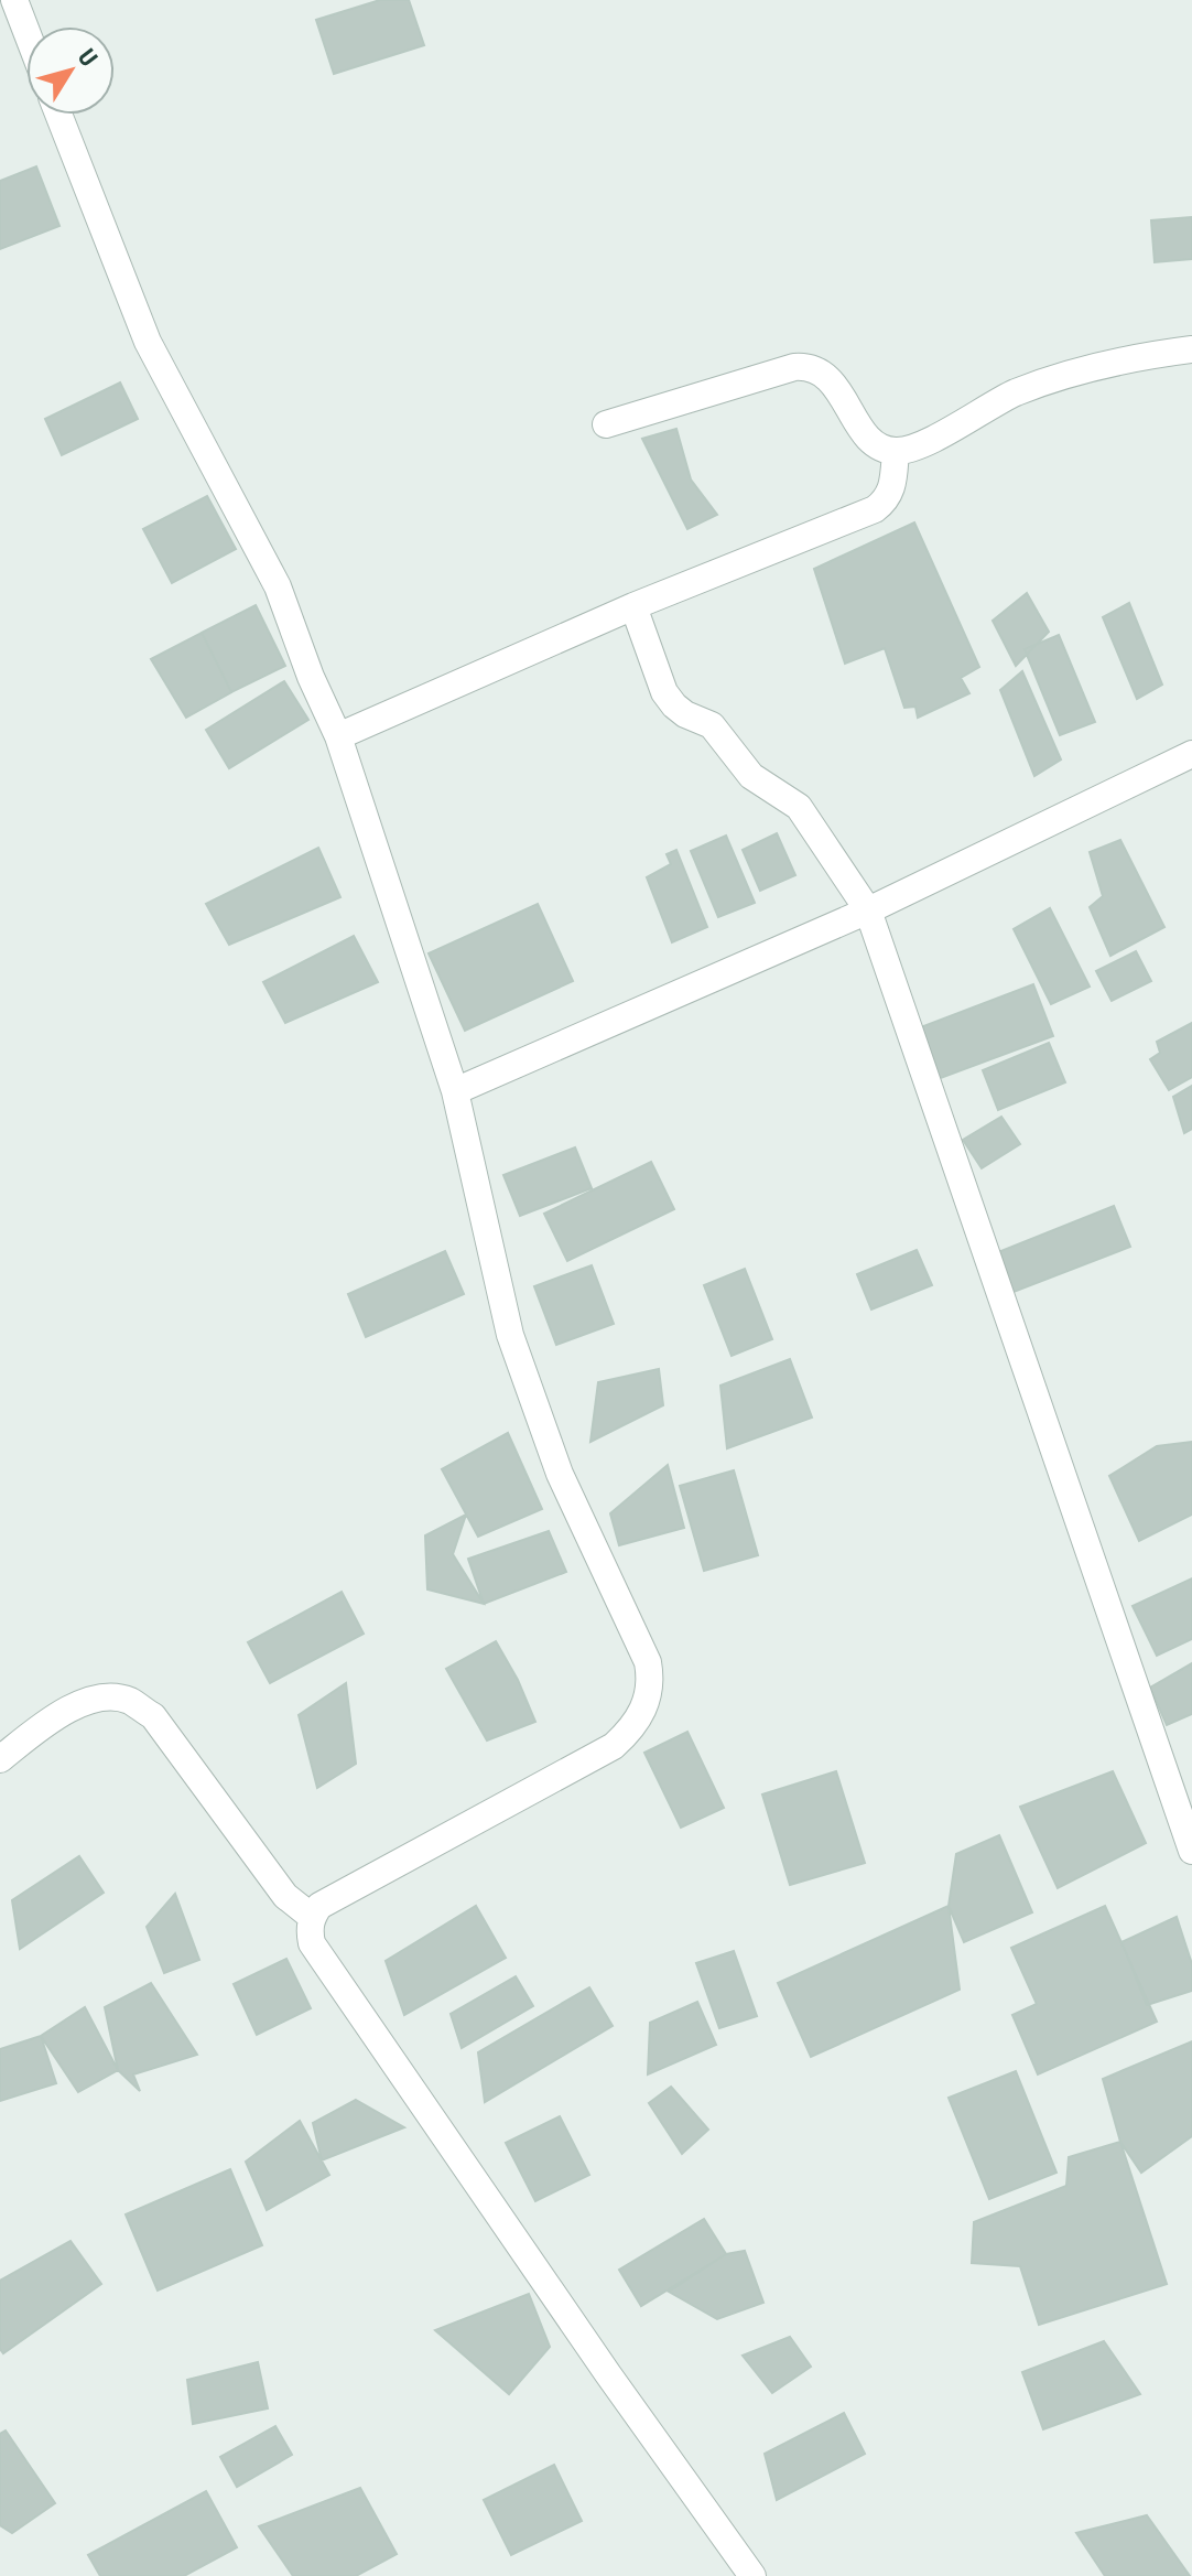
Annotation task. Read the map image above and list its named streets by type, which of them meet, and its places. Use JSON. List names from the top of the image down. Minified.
{"north":"top right"}
